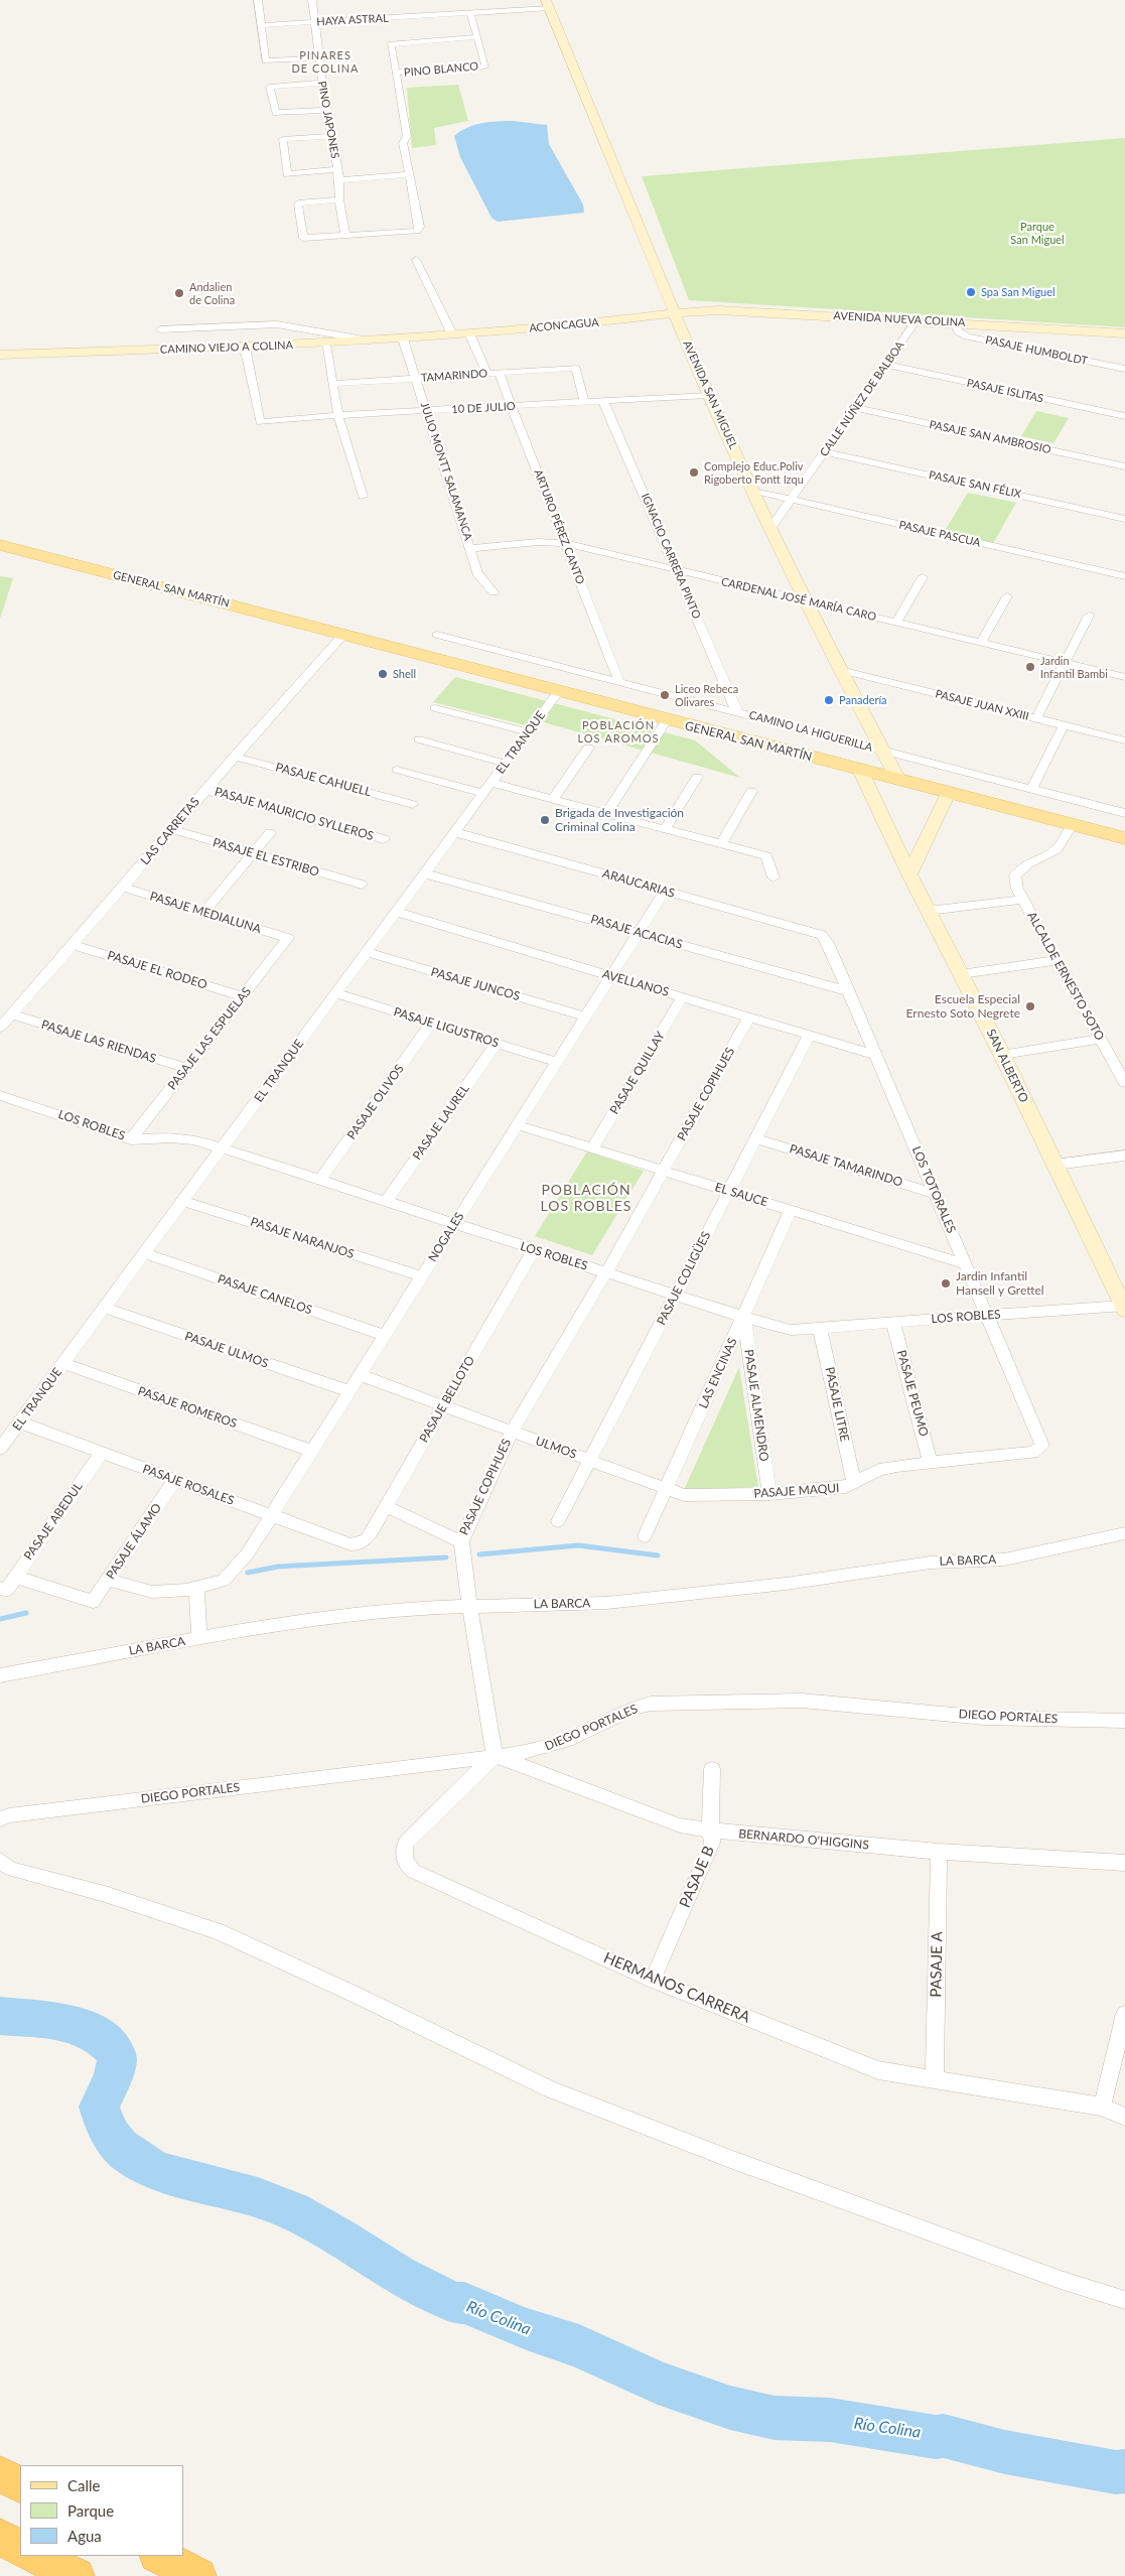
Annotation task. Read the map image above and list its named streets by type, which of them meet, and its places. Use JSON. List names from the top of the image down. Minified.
{"streets":{"main road":["ACONCAGUA","CAMINO VIEJO A COLINA","AVENIDA SAN MIGUEL","GENERAL SAN MARTÍN","SAN ALBERTO"],"street":["HAYA ASTRAL","PINO BLANCO","PINO JAPONES","AVENIDA NUEVA COLINA","PASAJE HUMBOLDT","TAMARINDO","PASAJE ISLITAS","CALLE NÚÑEZ DE BALBOA","10 DE JULIO","PASAJE SAN AMBROSIO","JULIO MONTT SALAMANCA","PASAJE SAN FÉLIX","ARTURO PÉREZ CANTO","PASAJE PASCUA","IGNACIO CARRERA PINTO","CARDENAL JOSÉ MARÍA CARO","PASAJE JUAN XXIII","CAMINO LA HIGUERILLA","EL TRANQUE","PASAJE CAHUELL","PASAJE MAURICIO SYLLEROS","LAS CARRETAS","PASAJE EL ESTRIBO","ARAUCARIAS","PASAJE MEDIALUNA","PASAJE ACACIAS","PASAJE EL RODEO","ALCALDE ERNESTO SOTO","AVELLANOS","PASAJE JUNCOS","PASAJE LIGUSTROS","PASAJE LAS ESPUELAS","PASAJE LAS RIENDAS","PASAJE QUILLAY","PASAJE COPIHUES","PASAJE OLIVOS","PASAJE LAUREL","LOS ROBLES","PASAJE TAMARINDO","LOS TOTORALES","EL SAUCE","NOGALES","PASAJE NARANJOS","PASAJE COLIGÜES","PASAJE CANELOS","PASAJE ULMOS","LAS ENCINAS","PASAJE PEUMO","PASAJE BELLOTO","PASAJE LITRE","PASAJE ALMENDRO","PASAJE ROMEROS","ULMOS","PASAJE ROSALES","PASAJE MAQUI","PASAJE ABEDUL","PASAJE ÁLAMO","LA BARCA","DIEGO PORTALES","BERNARDO O'HIGGINS","PASAJE B","PASAJE A","HERMANOS CARRERA"]},"crossings":[["HAYA ASTRAL","PINO JAPONES"],["HAYA ASTRAL","AVENIDA SAN MIGUEL"],["AVENIDA NUEVA COLINA","ACONCAGUA"],["AVENIDA NUEVA COLINA","PASAJE HUMBOLDT"],["AVENIDA NUEVA COLINA","AVENIDA SAN MIGUEL"],["AVENIDA NUEVA COLINA","CALLE NÚÑEZ DE BALBOA"],["ACONCAGUA","CAMINO VIEJO A COLINA"],["ACONCAGUA","AVENIDA SAN MIGUEL"],["CAMINO VIEJO A COLINA","10 DE JULIO"],["CAMINO VIEJO A COLINA","JULIO MONTT SALAMANCA"],["TAMARINDO","10 DE JULIO"],["TAMARINDO","JULIO MONTT SALAMANCA"],["TAMARINDO","ARTURO PÉREZ CANTO"],["PASAJE ISLITAS","CALLE NÚÑEZ DE BALBOA"],["AVENIDA SAN MIGUEL","CALLE NÚÑEZ DE BALBOA"],["AVENIDA SAN MIGUEL","10 DE JULIO"],["AVENIDA SAN MIGUEL","PASAJE PASCUA"],["AVENIDA SAN MIGUEL","GENERAL SAN MARTÍN"],["AVENIDA SAN MIGUEL","CARDENAL JOSÉ MARÍA CARO"],["AVENIDA SAN MIGUEL","PASAJE JUAN XXIII"],["AVENIDA SAN MIGUEL","CAMINO LA HIGUERILLA"],["CALLE NÚÑEZ DE BALBOA","PASAJE SAN AMBROSIO"],["CALLE NÚÑEZ DE BALBOA","PASAJE SAN FÉLIX"],["CALLE NÚÑEZ DE BALBOA","PASAJE PASCUA"],["10 DE JULIO","JULIO MONTT SALAMANCA"],["10 DE JULIO","ARTURO PÉREZ CANTO"],["10 DE JULIO","IGNACIO CARRERA PINTO"],["JULIO MONTT SALAMANCA","CARDENAL JOSÉ MARÍA CARO"],["ARTURO PÉREZ CANTO","CARDENAL JOSÉ MARÍA CARO"],["ARTURO PÉREZ CANTO","CAMINO LA HIGUERILLA"],["IGNACIO CARRERA PINTO","CARDENAL JOSÉ MARÍA CARO"],["IGNACIO CARRERA PINTO","CAMINO LA HIGUERILLA"],["GENERAL SAN MARTÍN","EL TRANQUE"],["GENERAL SAN MARTÍN","LAS CARRETAS"],["GENERAL SAN MARTÍN","SAN ALBERTO"],["EL TRANQUE","ARAUCARIAS"],["EL TRANQUE","PASAJE ACACIAS"],["EL TRANQUE","AVELLANOS"],["EL TRANQUE","PASAJE JUNCOS"],["EL TRANQUE","PASAJE LIGUSTROS"],["EL TRANQUE","LOS ROBLES"],["EL TRANQUE","PASAJE NARANJOS"],["EL TRANQUE","PASAJE CANELOS"],["EL TRANQUE","PASAJE ULMOS"],["EL TRANQUE","PASAJE ROMEROS"],["EL TRANQUE","PASAJE ROSALES"],["PASAJE CAHUELL","LAS CARRETAS"],["PASAJE MAURICIO SYLLEROS","LAS CARRETAS"],["LAS CARRETAS","PASAJE EL ESTRIBO"],["LAS CARRETAS","PASAJE MEDIALUNA"],["LAS CARRETAS","PASAJE EL RODEO"],["LAS CARRETAS","PASAJE LAS RIENDAS"],["ARAUCARIAS","LOS TOTORALES"],["ARAUCARIAS","NOGALES"],["PASAJE MEDIALUNA","PASAJE LAS ESPUELAS"],["PASAJE ACACIAS","LOS TOTORALES"],["PASAJE ACACIAS","NOGALES"],["PASAJE EL RODEO","PASAJE LAS ESPUELAS"],["ALCALDE ERNESTO SOTO","SAN ALBERTO"],["AVELLANOS","PASAJE QUILLAY"],["AVELLANOS","PASAJE COPIHUES"],["AVELLANOS","LOS TOTORALES"],["AVELLANOS","NOGALES"],["AVELLANOS","PASAJE COLIGÜES"],["PASAJE JUNCOS","NOGALES"],["PASAJE LIGUSTROS","PASAJE OLIVOS"],["PASAJE LIGUSTROS","PASAJE LAUREL"],["PASAJE LIGUSTROS","NOGALES"],["PASAJE LAS ESPUELAS","PASAJE LAS RIENDAS"],["PASAJE LAS ESPUELAS","LOS ROBLES"],["SAN ALBERTO","LOS ROBLES"],["PASAJE QUILLAY","EL SAUCE"],["PASAJE COPIHUES","LOS ROBLES"],["PASAJE COPIHUES","EL SAUCE"],["PASAJE COPIHUES","ULMOS"],["PASAJE COPIHUES","LA BARCA"],["PASAJE COPIHUES","DIEGO PORTALES"],["PASAJE COPIHUES","BERNARDO O'HIGGINS"],["PASAJE COPIHUES","HERMANOS CARRERA"],["PASAJE OLIVOS","LOS ROBLES"],["PASAJE LAUREL","LOS ROBLES"],["LOS ROBLES","LOS TOTORALES"],["LOS ROBLES","NOGALES"],["LOS ROBLES","PASAJE COLIGÜES"],["LOS ROBLES","LAS ENCINAS"],["LOS ROBLES","PASAJE PEUMO"],["LOS ROBLES","PASAJE BELLOTO"],["LOS ROBLES","PASAJE LITRE"],["LOS ROBLES","PASAJE ALMENDRO"],["PASAJE TAMARINDO","LOS TOTORALES"],["PASAJE TAMARINDO","PASAJE COLIGÜES"],["LOS TOTORALES","EL SAUCE"],["LOS TOTORALES","PASAJE MAQUI"],["EL SAUCE","NOGALES"],["EL SAUCE","PASAJE COLIGÜES"],["EL SAUCE","LAS ENCINAS"],["NOGALES","PASAJE NARANJOS"],["NOGALES","PASAJE CANELOS"],["NOGALES","PASAJE ULMOS"],["NOGALES","PASAJE ROMEROS"],["NOGALES","ULMOS"],["NOGALES","PASAJE ROSALES"],["PASAJE COLIGÜES","ULMOS"],["LAS ENCINAS","PASAJE ALMENDRO"],["LAS ENCINAS","ULMOS"],["LAS ENCINAS","PASAJE MAQUI"],["PASAJE PEUMO","PASAJE MAQUI"],["PASAJE BELLOTO","ULMOS"],["PASAJE BELLOTO","PASAJE ROSALES"],["PASAJE LITRE","PASAJE MAQUI"],["PASAJE ALMENDRO","PASAJE MAQUI"],["ULMOS","PASAJE MAQUI"],["PASAJE ROSALES","PASAJE ABEDUL"],["PASAJE ROSALES","PASAJE ÁLAMO"],["PASAJE ABEDUL","PASAJE ÁLAMO"],["DIEGO PORTALES","BERNARDO O'HIGGINS"],["DIEGO PORTALES","HERMANOS CARRERA"],["BERNARDO O'HIGGINS","PASAJE B"],["BERNARDO O'HIGGINS","PASAJE A"],["BERNARDO O'HIGGINS","HERMANOS CARRERA"],["PASAJE B","HERMANOS CARRERA"],["PASAJE A","HERMANOS CARRERA"]],"districts":["PINARES DE COLINA","POBLACIÓN LOS AROMOS","POBLACIÓN LOS ROBLES"],"water":["Río Colina"],"parks":["Parque San Miguel"],"places":["Spa San Miguel","Andalien de Colina","Complejo Educ.Poliv Rigoberto Fontt Izqu","Jardin Infantil Bambi","Shell","Liceo Rebeca Olivares","Panadería","Brigada de Investigación Criminal Colina","Escuela Especial Ernesto Soto Negrete","Jardin Infantil Hansell y Grettel"],"legend":["Calle","Parque","Agua"]}
